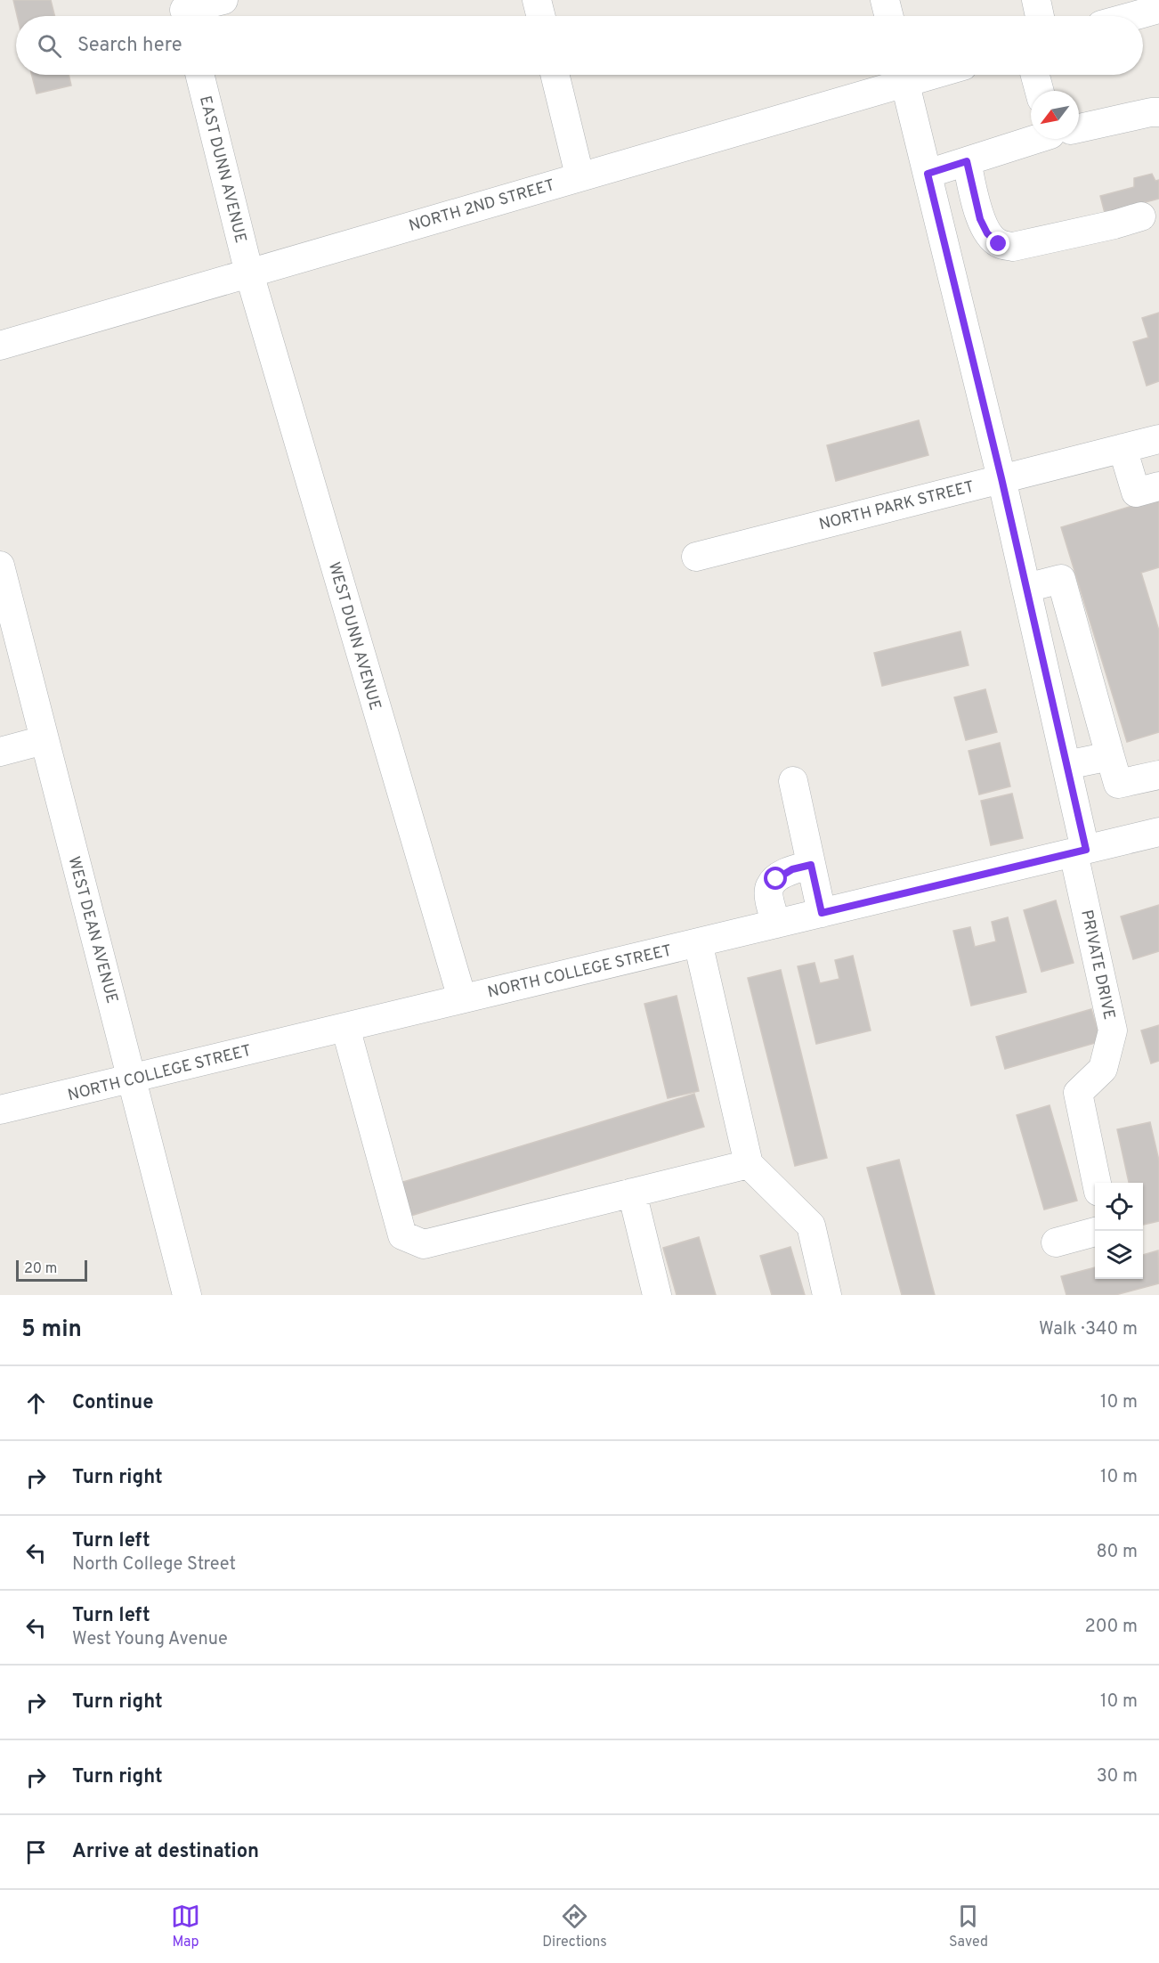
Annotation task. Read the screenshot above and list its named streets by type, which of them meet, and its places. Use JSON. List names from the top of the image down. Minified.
{"streets":{"street":["EAST DUNN AVENUE","NORTH 2ND STREET","NORTH PARK STREET","WEST DUNN AVENUE","WEST DEAN AVENUE","PRIVATE DRIVE","NORTH COLLEGE STREET"]},"crossings":[["EAST DUNN AVENUE","NORTH 2ND STREET"],["EAST DUNN AVENUE","WEST DUNN AVENUE"],["NORTH 2ND STREET","WEST DUNN AVENUE"],["WEST DUNN AVENUE","NORTH COLLEGE STREET"],["WEST DEAN AVENUE","NORTH COLLEGE STREET"],["PRIVATE DRIVE","NORTH COLLEGE STREET"]],"scale_bar":"20 m","north":"bottom left","page":{"search":"Search here","scale":"20 m","heading":["5 min","Walk · 340 m"],"list":[["Continue","10 m"],["Turn right","10 m"],["Turn left","North College Street","80 m"],["Turn left","West Young Avenue","200 m"],["Turn right","10 m"],["Turn right","30 m"],"Arrive at destination"],"nav":["Map","Directions","Saved"]}}
